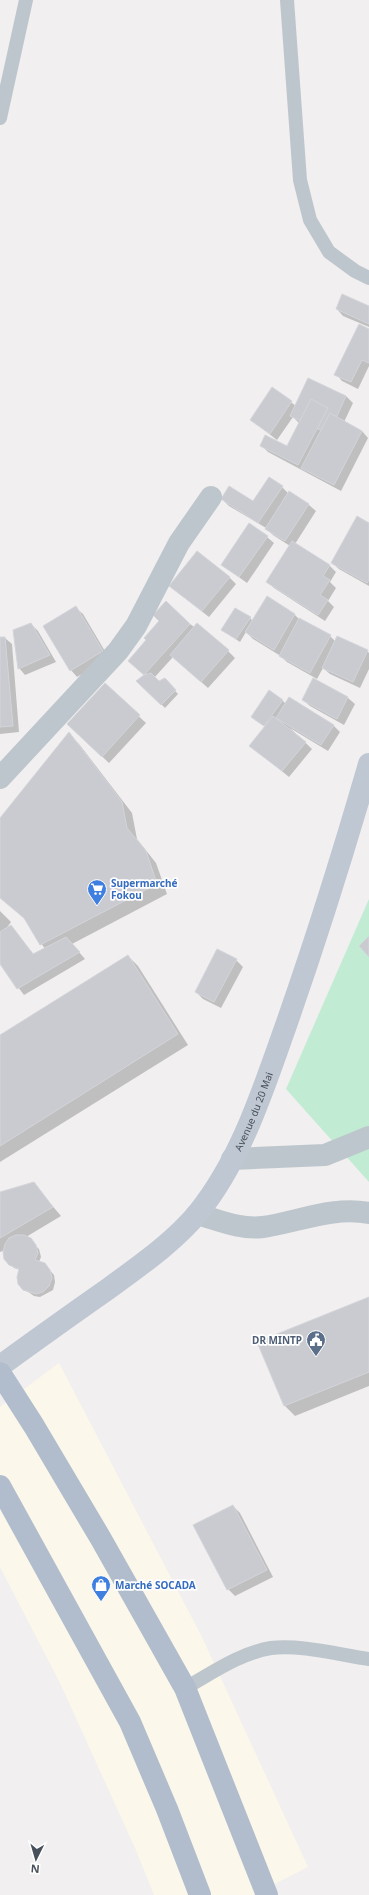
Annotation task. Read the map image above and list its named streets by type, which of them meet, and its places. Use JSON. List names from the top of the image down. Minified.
{"streets":{"main road":["Avenue du 20 Mai"]},"places":{"supermarket":["Supermarché Fokou"],"public building":["DR MINTP"],"shop":["Marché SOCADA"]},"north":"bottom"}
